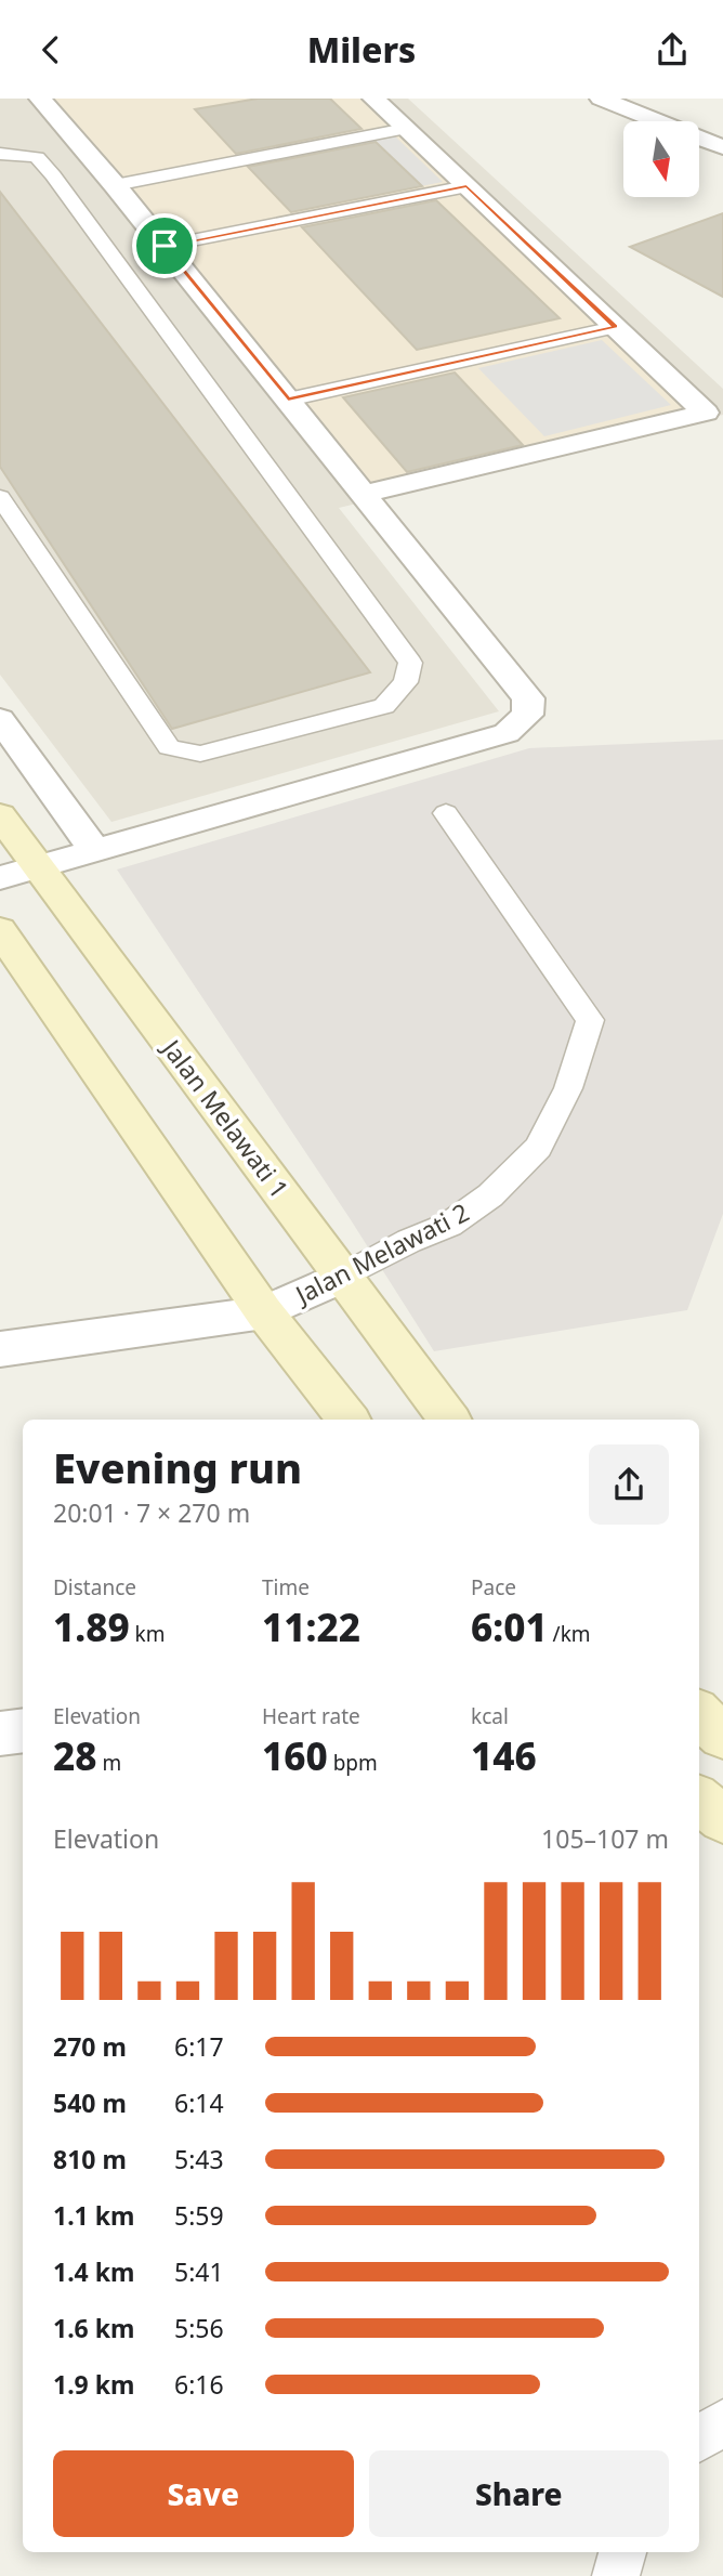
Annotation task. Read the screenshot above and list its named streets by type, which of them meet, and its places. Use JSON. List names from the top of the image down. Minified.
{"streets":{"street":["Jalan Melawati 1","Jalan Melawati 2"]},"crossings":[["Jalan Melawati 1","Jalan Melawati 2"]],"north":"bottom","page":{"header":"Milers","heading":["Evening run","20:01 · 7 × 270 m"],"stats":[["Distance","1.89 km"],["Time","11:22"],["Pace","6:01 /km"],["Elevation","28 m"],["Heart rate","160 bpm"],["kcal","146"]],"chart":["Elevation","105–107 m"],"list":[{"name":"270 m","note":"6:17"},{"name":"540 m","note":"6:14"},{"name":"810 m","note":"5:43"},{"name":"1.1 km","note":"5:59"},{"name":"1.4 km","note":"5:41"},{"name":"1.6 km","note":"5:56"},{"name":"1.9 km","note":"6:16"}],"buttons":["Save","Share"]}}
